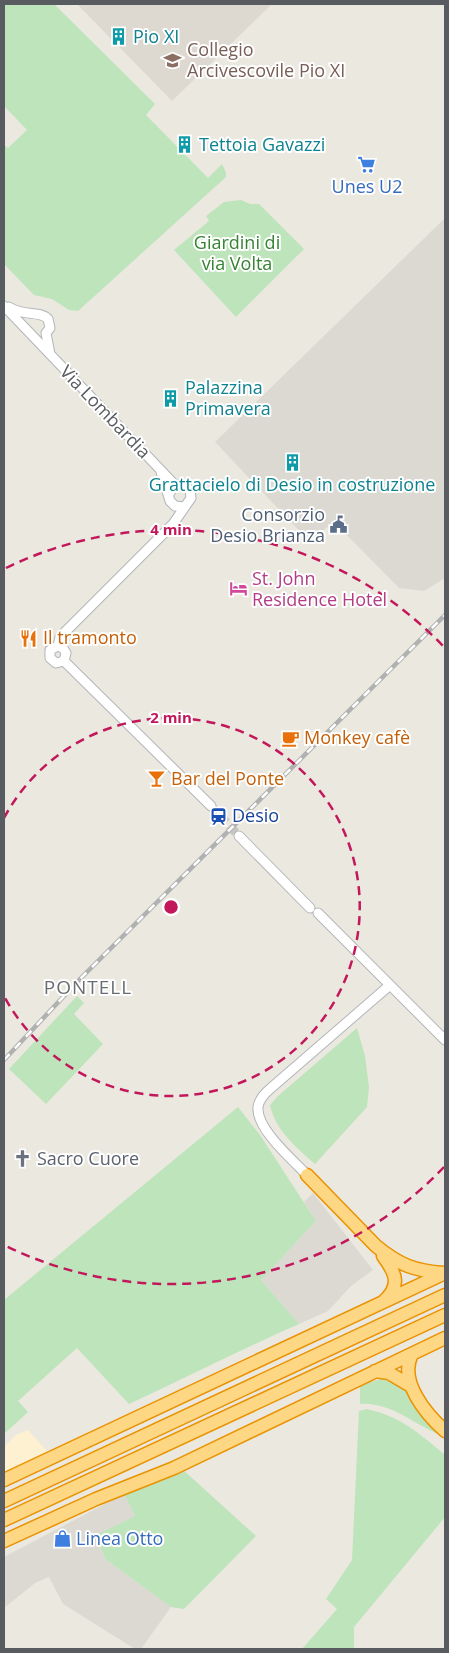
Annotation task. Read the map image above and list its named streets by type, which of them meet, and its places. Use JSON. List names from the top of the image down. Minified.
{"streets":{"street":["Via Lombardia"]},"districts":["PONTELL"],"parks":["Giardini di via Volta"],"places":{"building":["Pio XI","Tettoia Gavazzi","Palazzina Primavera","Grattacielo di Desio in costruzione"],"school or university":["Collegio Arcivescovile Pio XI"],"supermarket":["Unes U2"],"public building":["Consorzio Desio Brianza"],"hotel":["St. John Residence Hotel"],"restaurant":["Il tramonto"],"cafe":["Monkey cafè"],"bar":["Bar del Ponte"],"station":["Desio"],"church":["Sacro Cuore"],"shop":["Linea Otto"]},"rings":["4 min","2 min"]}
